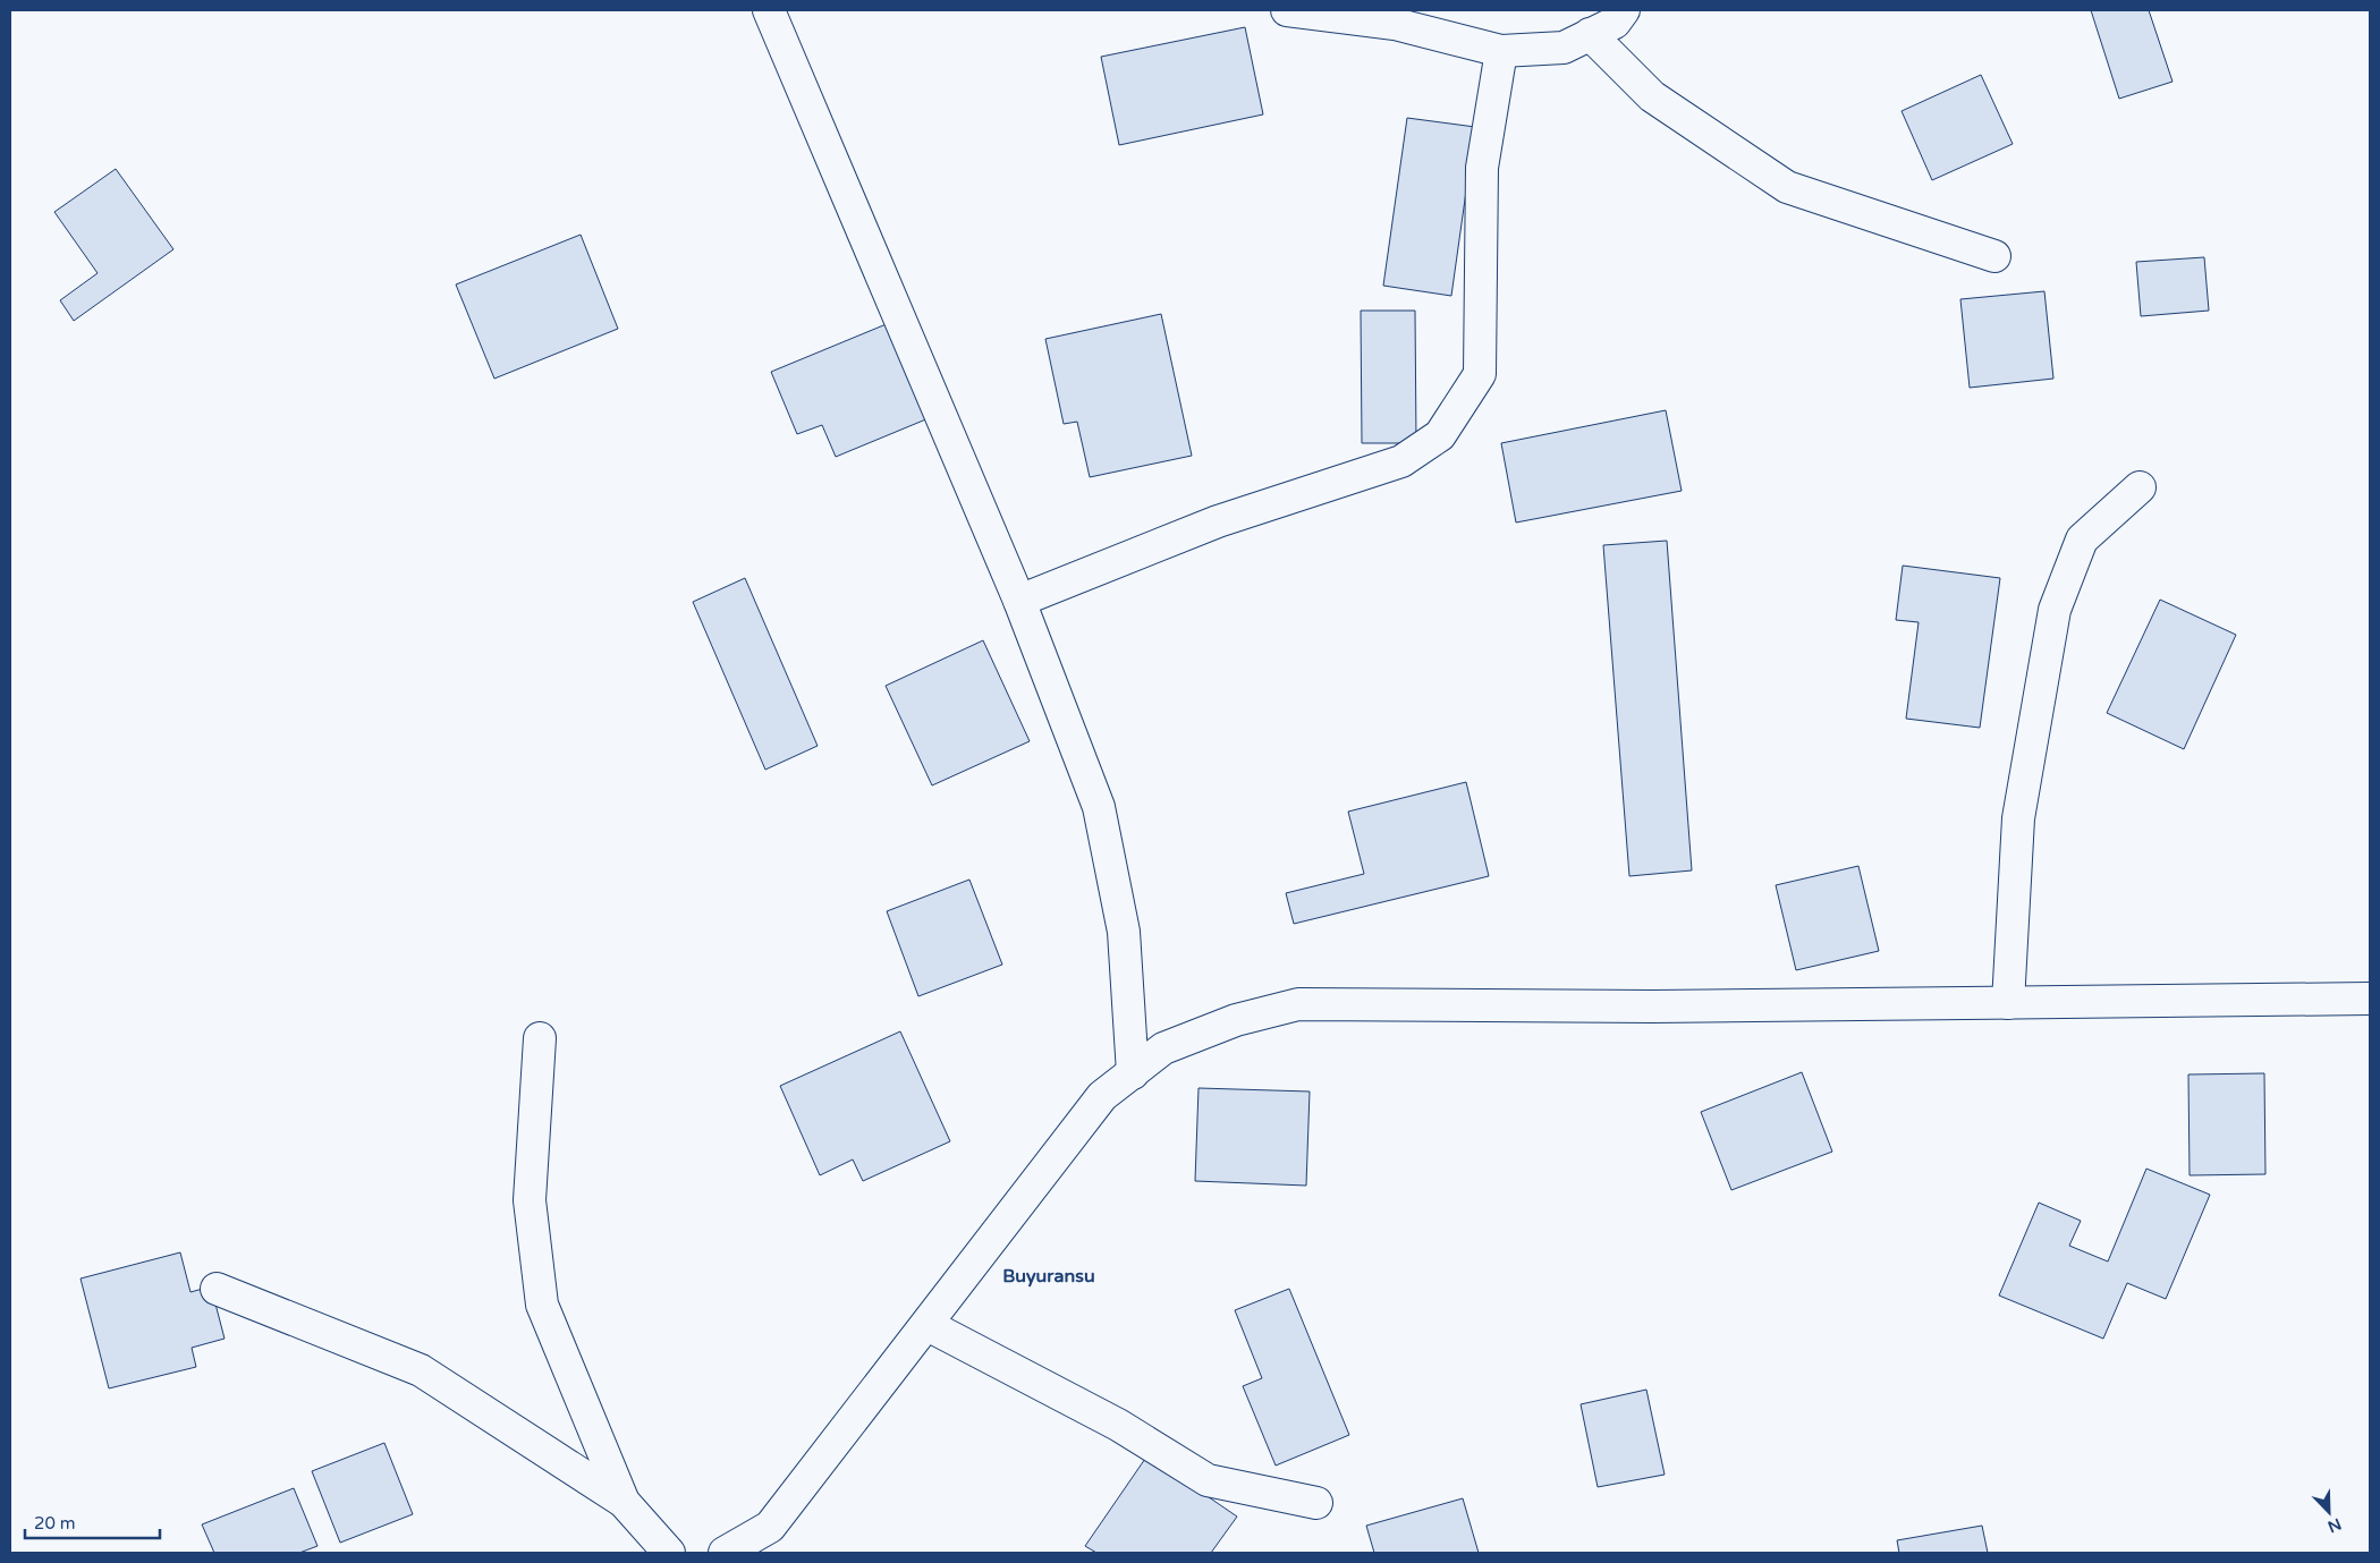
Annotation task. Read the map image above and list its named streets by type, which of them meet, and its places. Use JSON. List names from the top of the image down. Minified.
{"districts":["Buyuransu"],"scale_bar":"20 m","north":"bottom right"}
